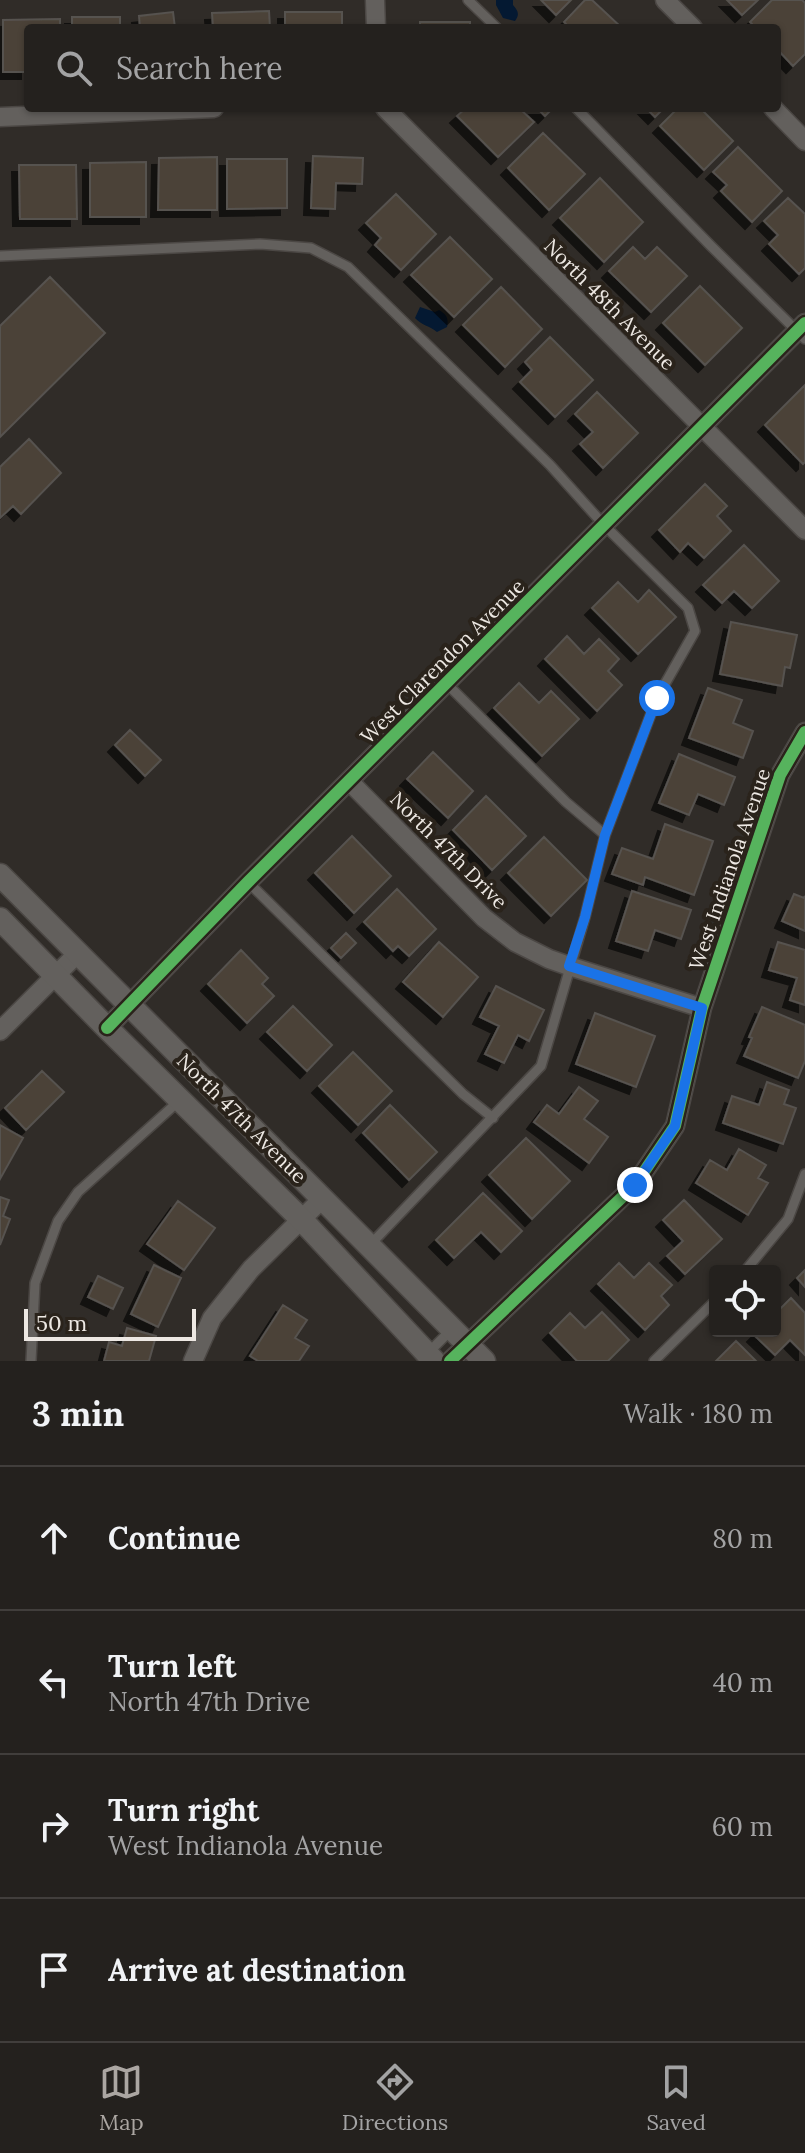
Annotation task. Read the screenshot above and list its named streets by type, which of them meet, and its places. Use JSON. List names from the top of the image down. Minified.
{"streets":{"street":["North 48th Avenue","West Clarendon Avenue","North 47th Drive","West Indianola Avenue","North 47th Avenue"]},"crossings":[["North 48th Avenue","West Clarendon Avenue"],["West Clarendon Avenue","North 47th Drive"],["West Clarendon Avenue","North 47th Avenue"],["North 47th Drive","West Indianola Avenue"],["West Indianola Avenue","North 47th Avenue"]],"scale_bar":"50 m","page":{"search":"Search here","scale":"50 m","heading":["3 min","Walk · 180 m"],"list":[["Continue","80 m"],["Turn left","North 47th Drive","40 m"],["Turn right","West Indianola Avenue","60 m"],"Arrive at destination"],"nav":["Map","Directions","Saved"]}}
